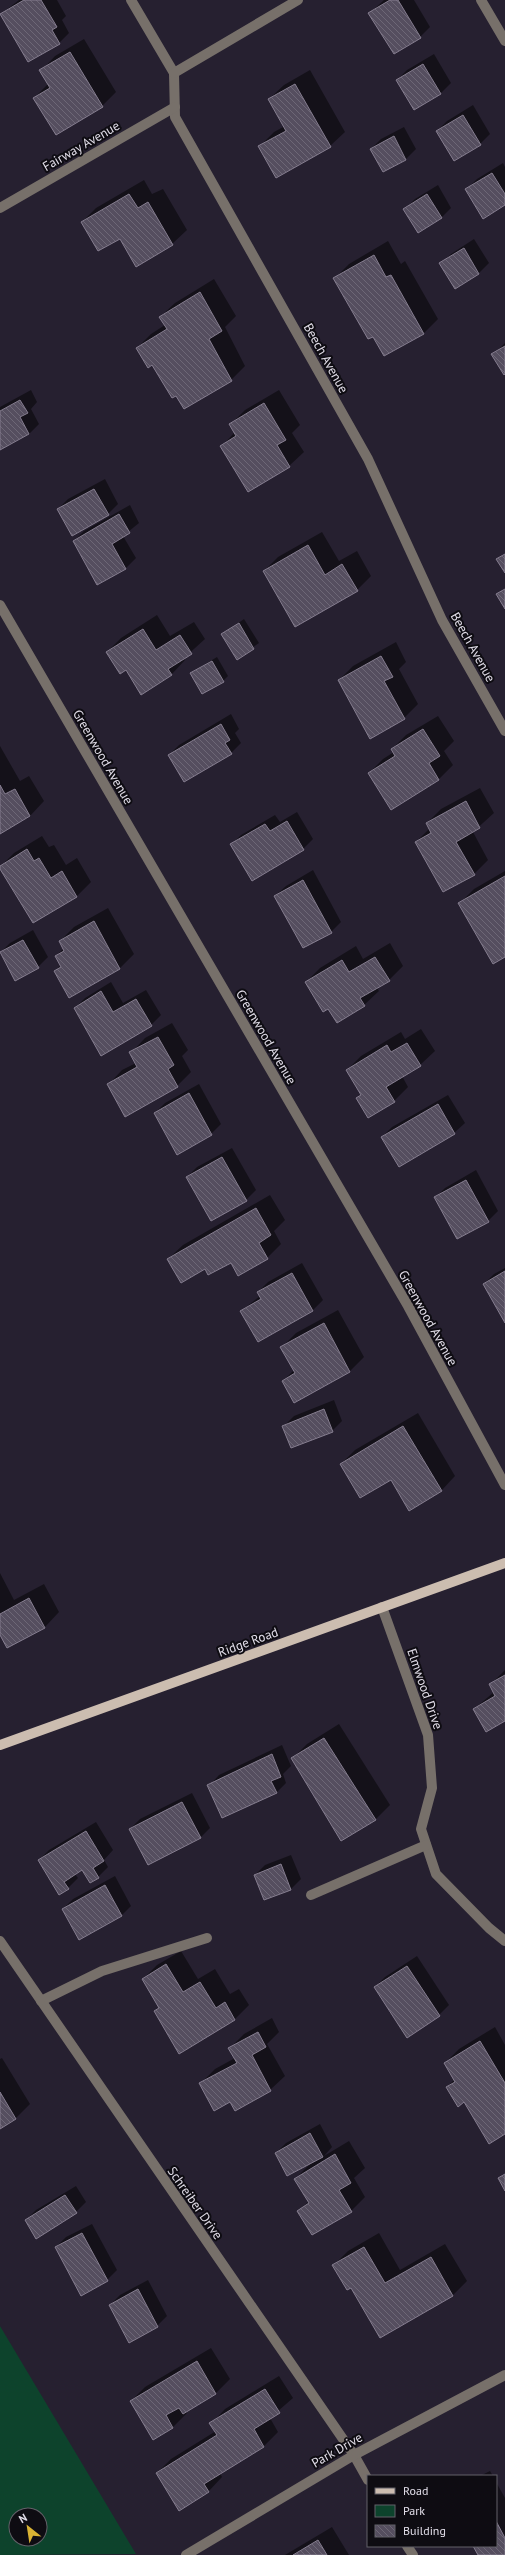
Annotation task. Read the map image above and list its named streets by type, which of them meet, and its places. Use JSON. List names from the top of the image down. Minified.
{"streets":{"main road":["Ridge Road"],"street":["Fairway Avenue","Beech Avenue","Greenwood Avenue","Elmwood Drive","Schreiber Drive","Park Drive"]},"crossings":[["Fairway Avenue","Beech Avenue"],["Ridge Road","Elmwood Drive"],["Schreiber Drive","Park Drive"]],"legend":["Road","Park","Building"],"north":"top left"}
